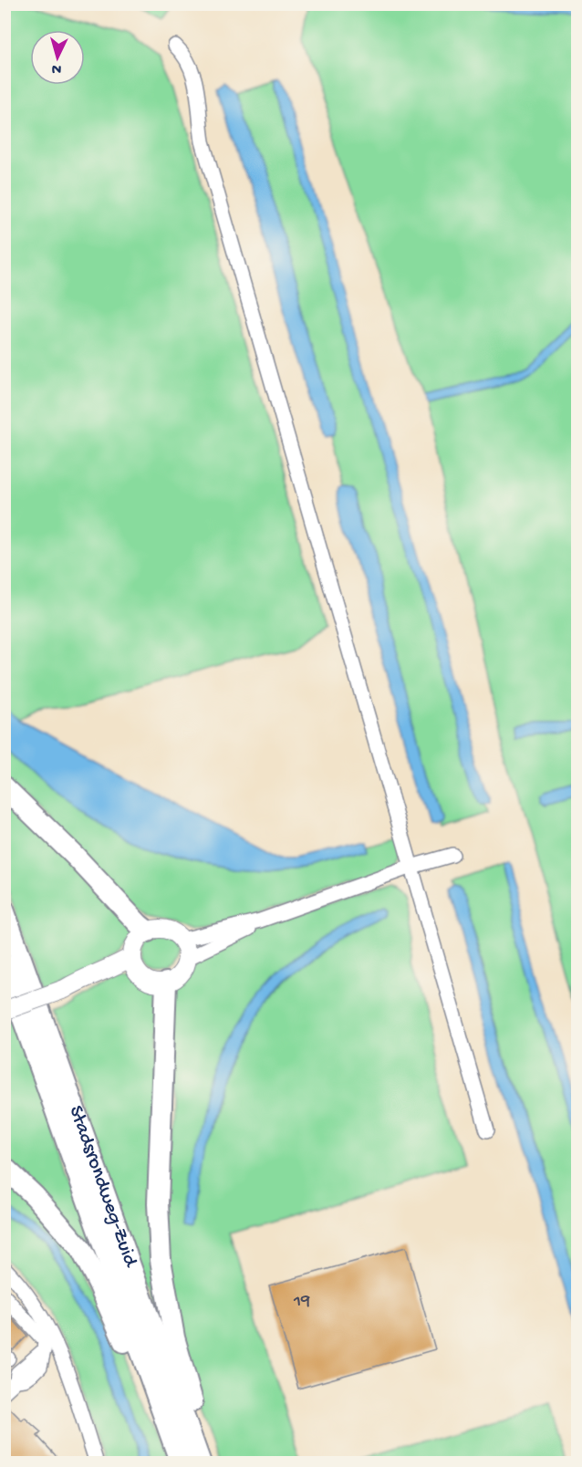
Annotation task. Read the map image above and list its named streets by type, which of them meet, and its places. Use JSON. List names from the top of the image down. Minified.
{"streets":{"highway":["Stadsrondweg-Zuid"]},"house_numbers":["19"],"north":"bottom"}
